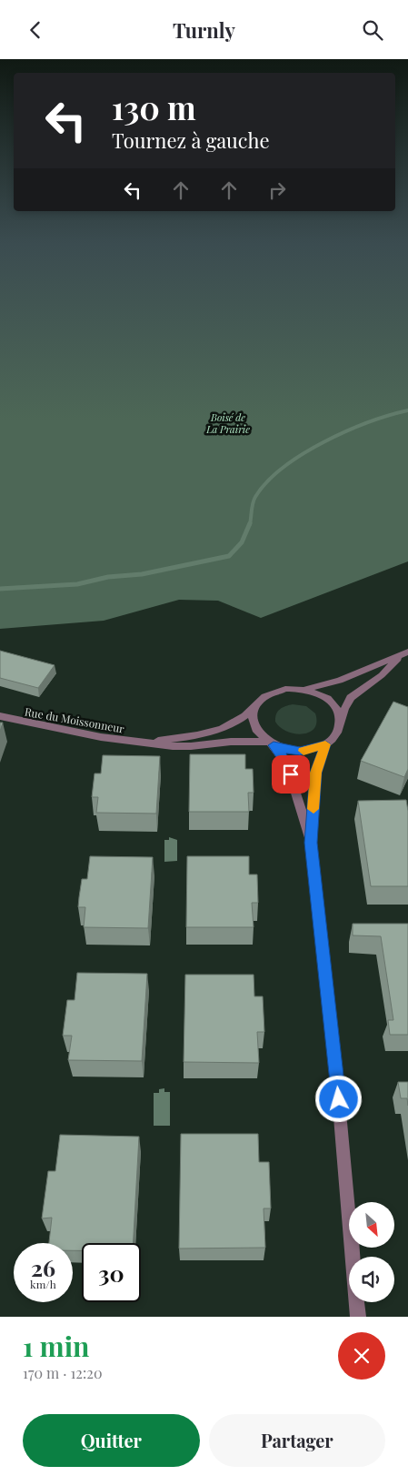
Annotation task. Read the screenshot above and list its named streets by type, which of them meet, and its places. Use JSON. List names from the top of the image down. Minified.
{"streets":{"street":["Rue du Moissonneur"]},"parks":["Boisé de La Prairie"],"north":"bottom right","page":{"header":"Turnly","turn":["130 m","Tournez à gauche"],"speed":"26 km/h","limit":"30","heading":["1 min","170 m · 12:20"],"buttons":["Quitter","Partager"]}}
